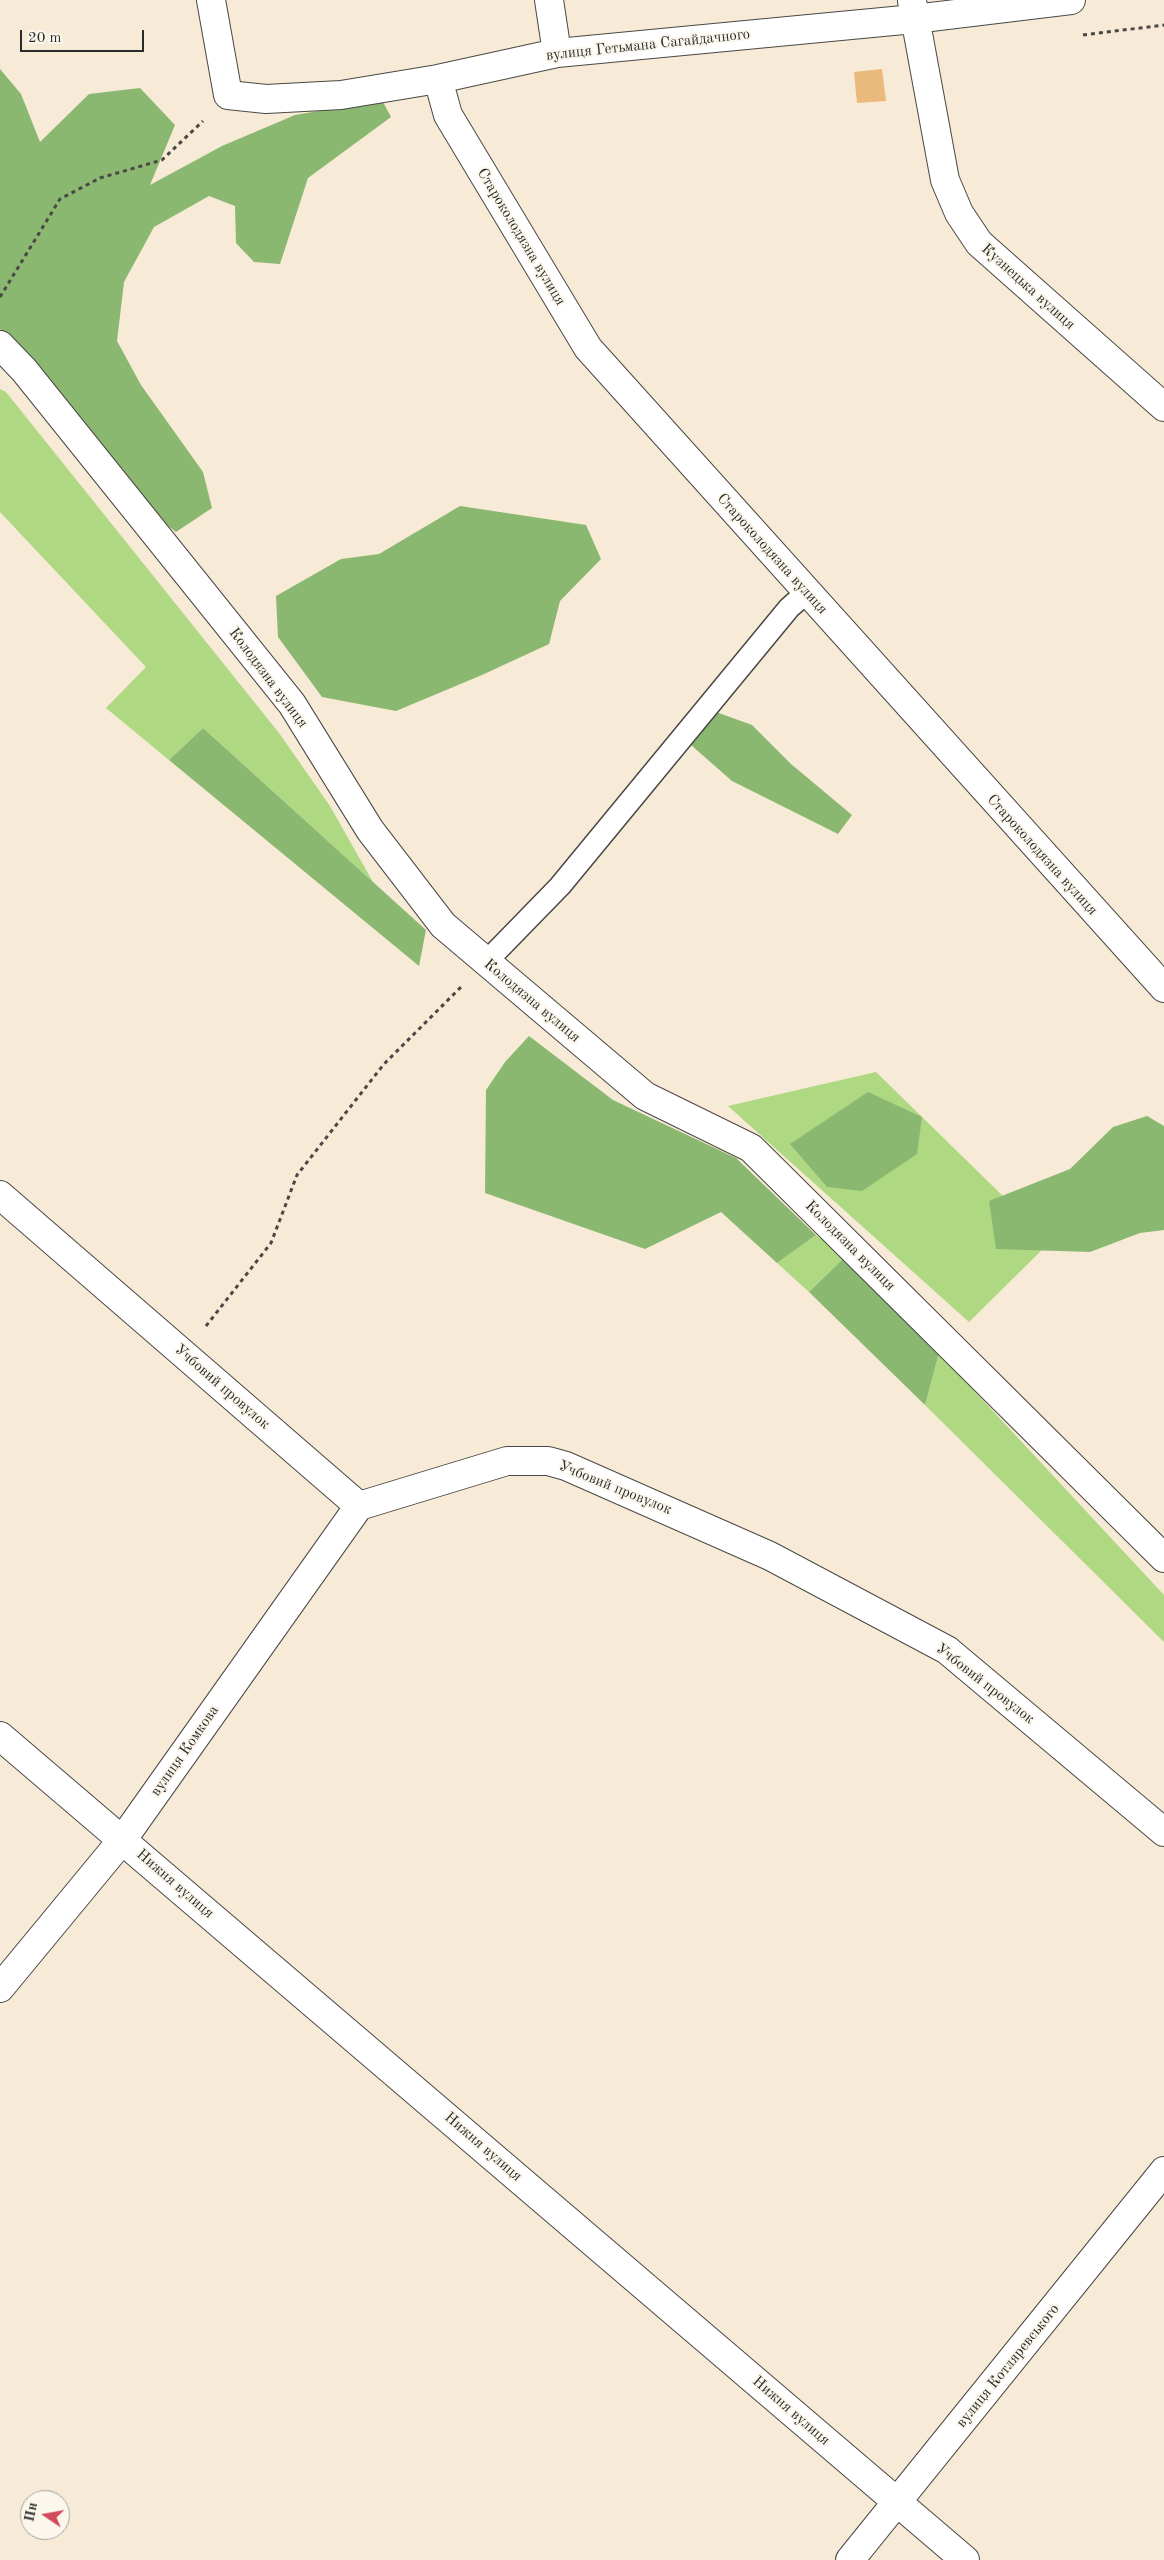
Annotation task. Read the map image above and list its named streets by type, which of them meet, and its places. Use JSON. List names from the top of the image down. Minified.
{"streets":{"street":["вулиця Гетьмана Сагайдачного","Староколодязна вулиця","Кузнецька вулиця","Колодязна вулиця","Учбовий провулок","вулиця Комкова","Нижня вулиця","вулиця Котляревського"]},"crossings":[["вулиця Гетьмана Сагайдачного","Староколодязна вулиця"],["вулиця Гетьмана Сагайдачного","Кузнецька вулиця"],["Учбовий провулок","вулиця Комкова"],["вулиця Комкова","Нижня вулиця"],["Нижня вулиця","вулиця Котляревського"]],"scale_bar":"20 m","north":"left"}
